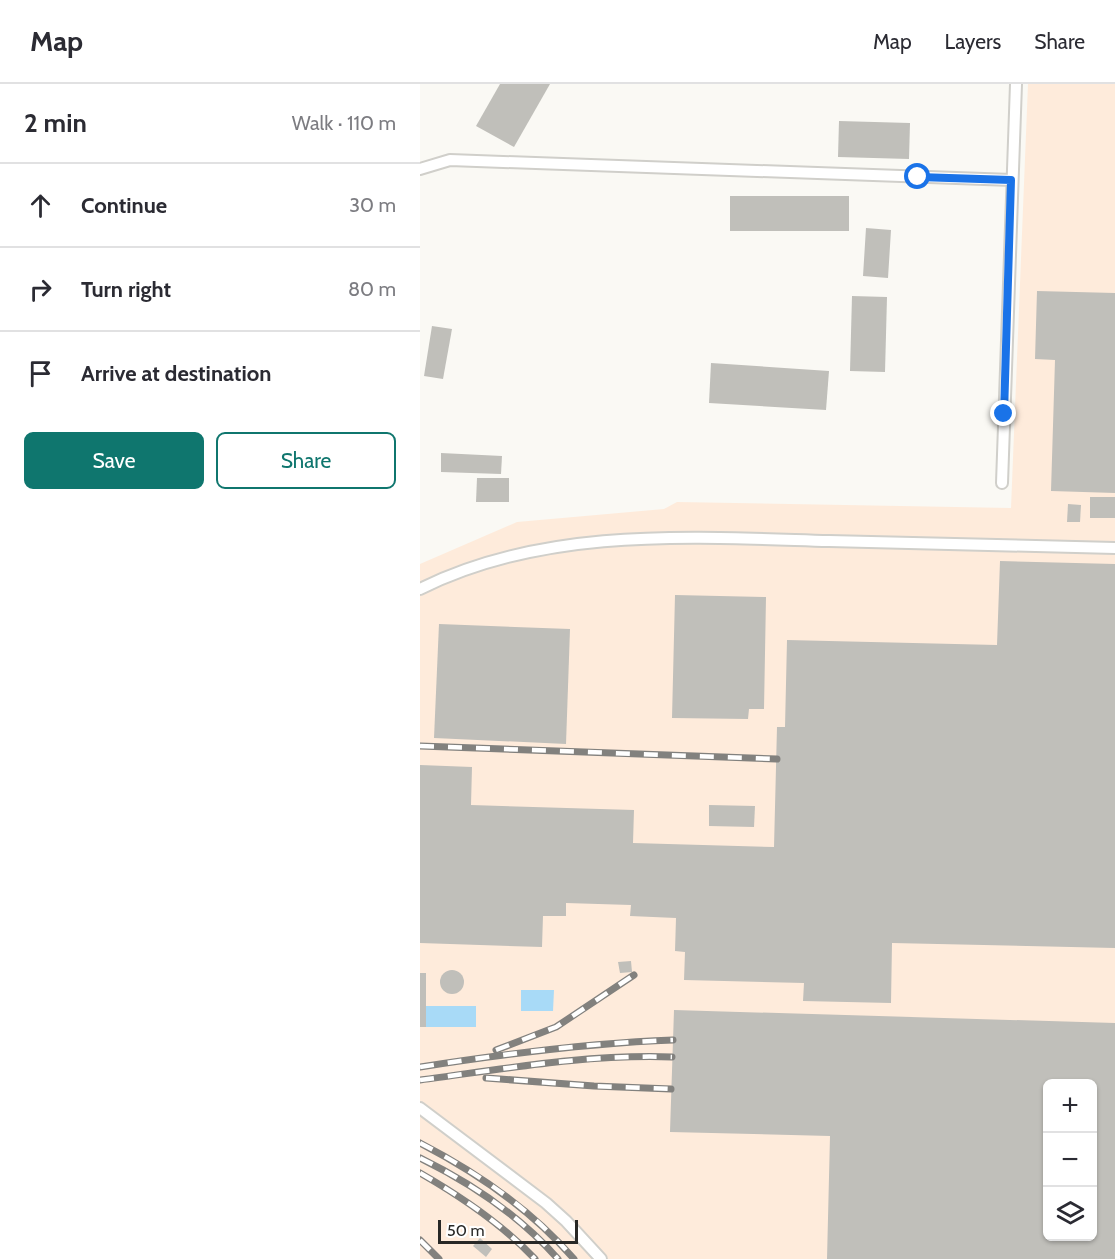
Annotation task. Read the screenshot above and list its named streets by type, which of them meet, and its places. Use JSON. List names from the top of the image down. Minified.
{"scale_bar":"50 m","page":{"header":"Map","nav":["Map","Layers","Share"],"heading":["2 min","Walk · 110 m"],"list":[["Continue","30 m"],["Turn right","80 m"],"Arrive at destination"],"buttons":["Save","Share"],"map_buttons":["+","−"],"scale":"50 m"}}
